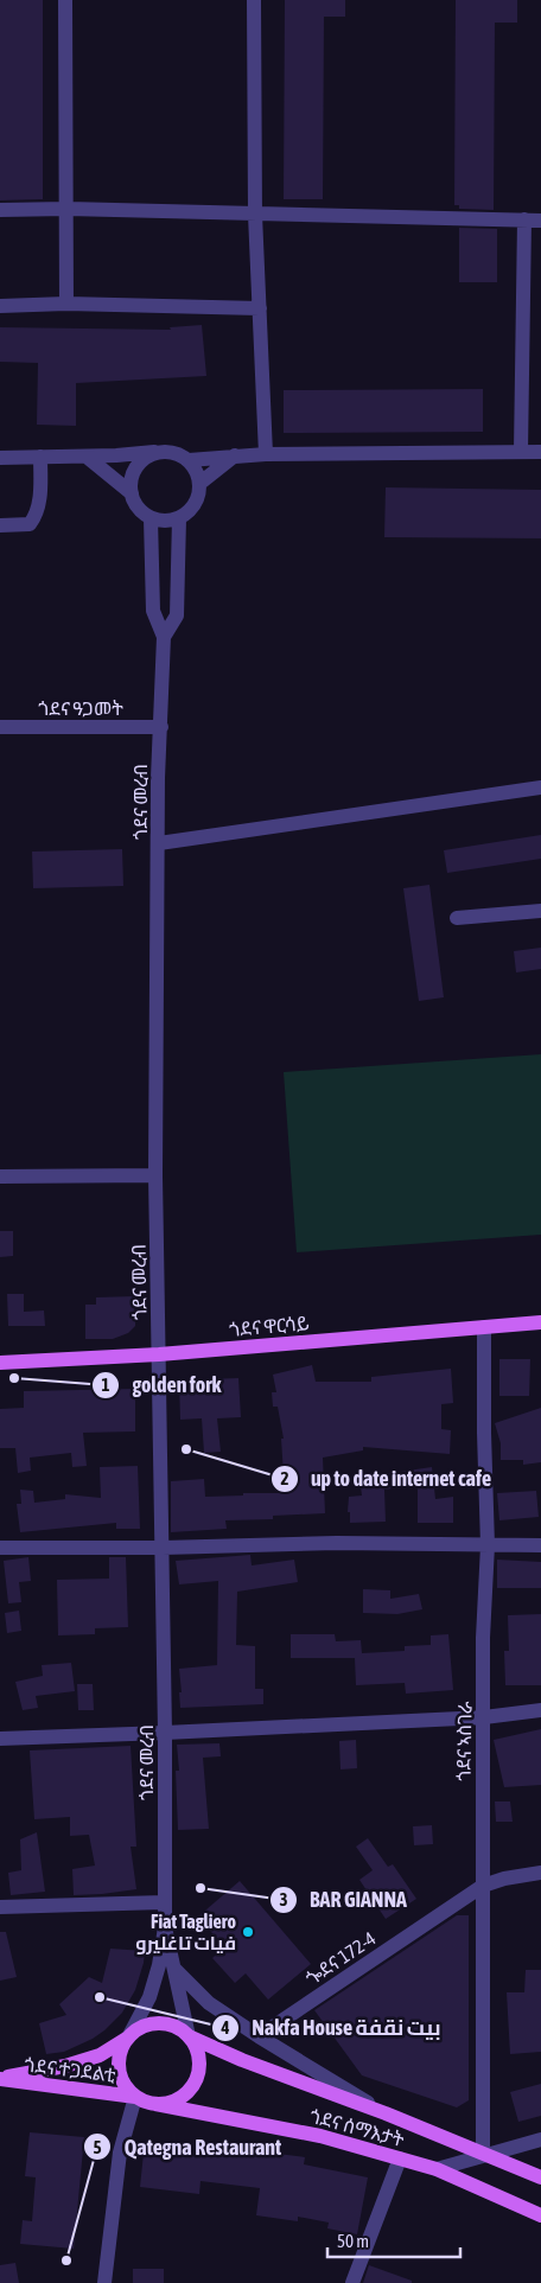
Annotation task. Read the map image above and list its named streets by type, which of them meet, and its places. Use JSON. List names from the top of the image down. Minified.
{"streets":{"main road":["ጎደና ዋርሳይ","ጎደና ተጋደልቲ","ጎደና ሰማእታት"],"street":["ጎደና ዓጋመት","ጎደና መረብ","ጎደና ኣስገራ","ጐደና 172-4"]},"crossings":[["ጎደና ዓጋመት","ጎደና መረብ"],["ጎደና መረብ","ጎደና ዋርሳይ"],["ጎደና ዋርሳይ","ጎደና ኣስገራ"],["ጎደና ኣስገራ","ጐደና 172-4"],["ጎደና ኣስገራ","ጎደና ሰማእታት"],["ጎደና ተጋደልቲ","ጎደና ሰማእታት"]],"places":["golden fork","up to date internet cafe","BAR GIANNA","Fiat Tagliero فيات تاغليرو","Nakfa House بيت نقفة","Qategna Restaurant"],"scale_bar":"50 m"}
